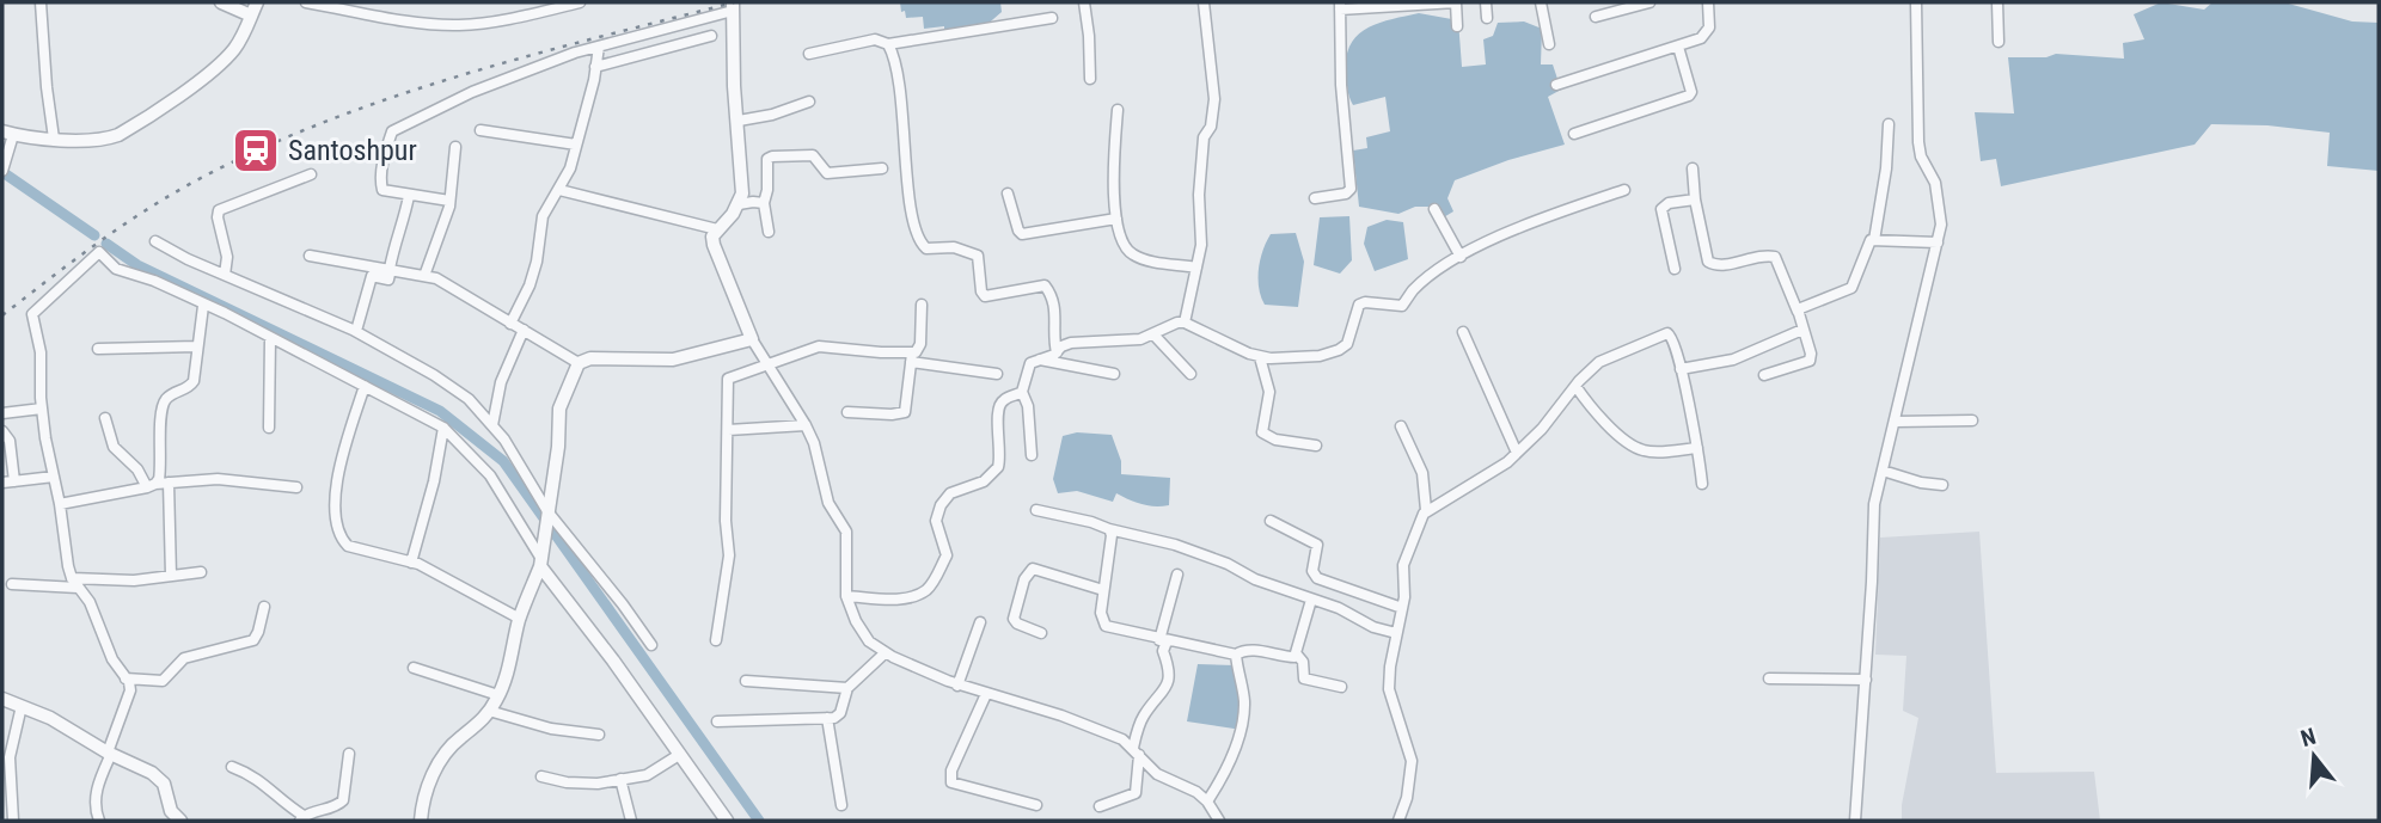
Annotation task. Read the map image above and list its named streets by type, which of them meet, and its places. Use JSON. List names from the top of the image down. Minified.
{"places":{"station":["Santoshpur"]},"north":"top"}
